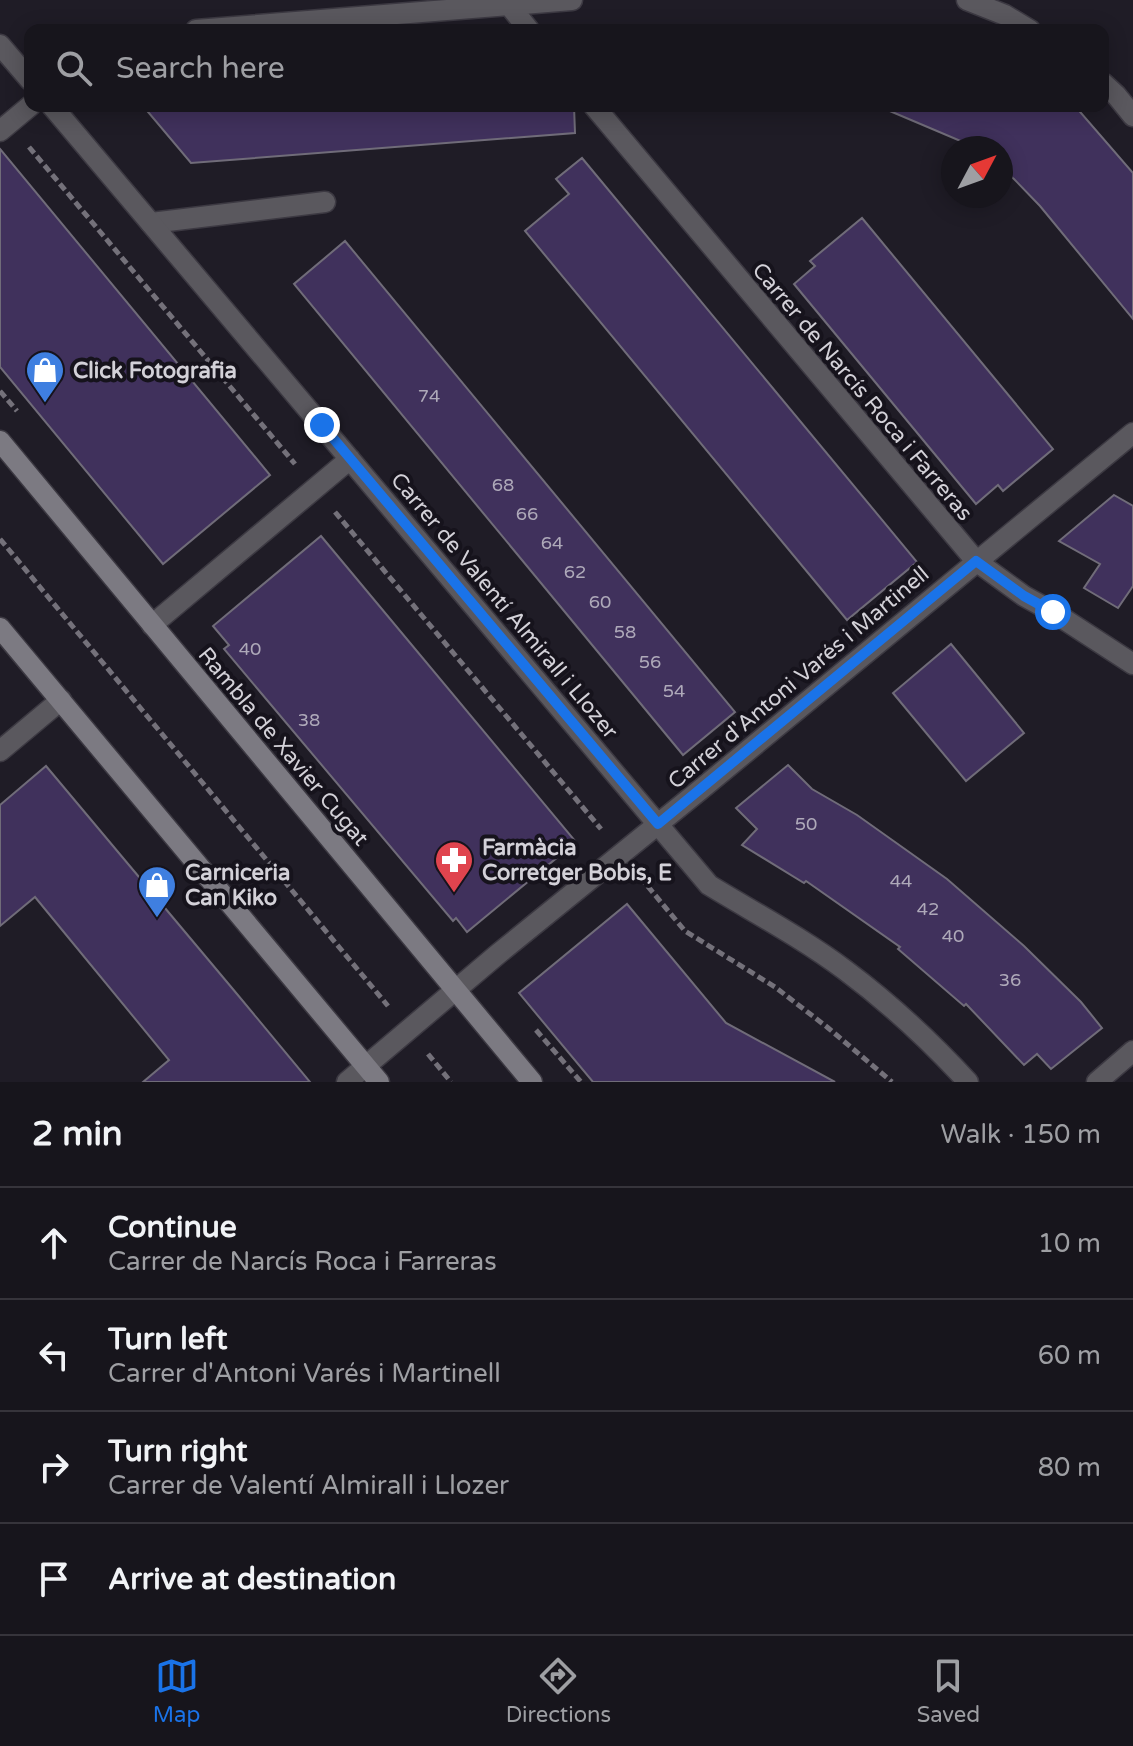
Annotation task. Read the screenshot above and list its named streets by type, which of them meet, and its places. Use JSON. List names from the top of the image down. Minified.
{"streets":{"main road":["Rambla de Xavier Cugat"],"street":["Carrer de Narcís Roca i Farreras","Carrer de Valentí Almirall i Llozer","Carrer d'Antoni Varés i Martinell"]},"crossings":[["Carrer de Narcís Roca i Farreras","Carrer d'Antoni Varés i Martinell"],["Carrer de Valentí Almirall i Llozer","Carrer d'Antoni Varés i Martinell"],["Carrer d'Antoni Varés i Martinell","Rambla de Xavier Cugat"]],"places":{"shop":["Click Fotografia","Carniceria Can Kiko"],"pharmacy":["Farmàcia Corretger Bobis, E"]},"house_numbers":["74","68","66","64","62","60","58","40","56","54","38","50","44","42","40","36"],"north":"top right","page":{"search":"Search here","heading":["2 min","Walk · 150 m"],"list":[["Continue","Carrer de Narcís Roca i Farreras","10 m"],["Turn left","Carrer d'Antoni Varés i Martinell","60 m"],["Turn right","Carrer de Valentí Almirall i Llozer","80 m"],"Arrive at destination"],"nav":["Map","Directions","Saved"]}}
